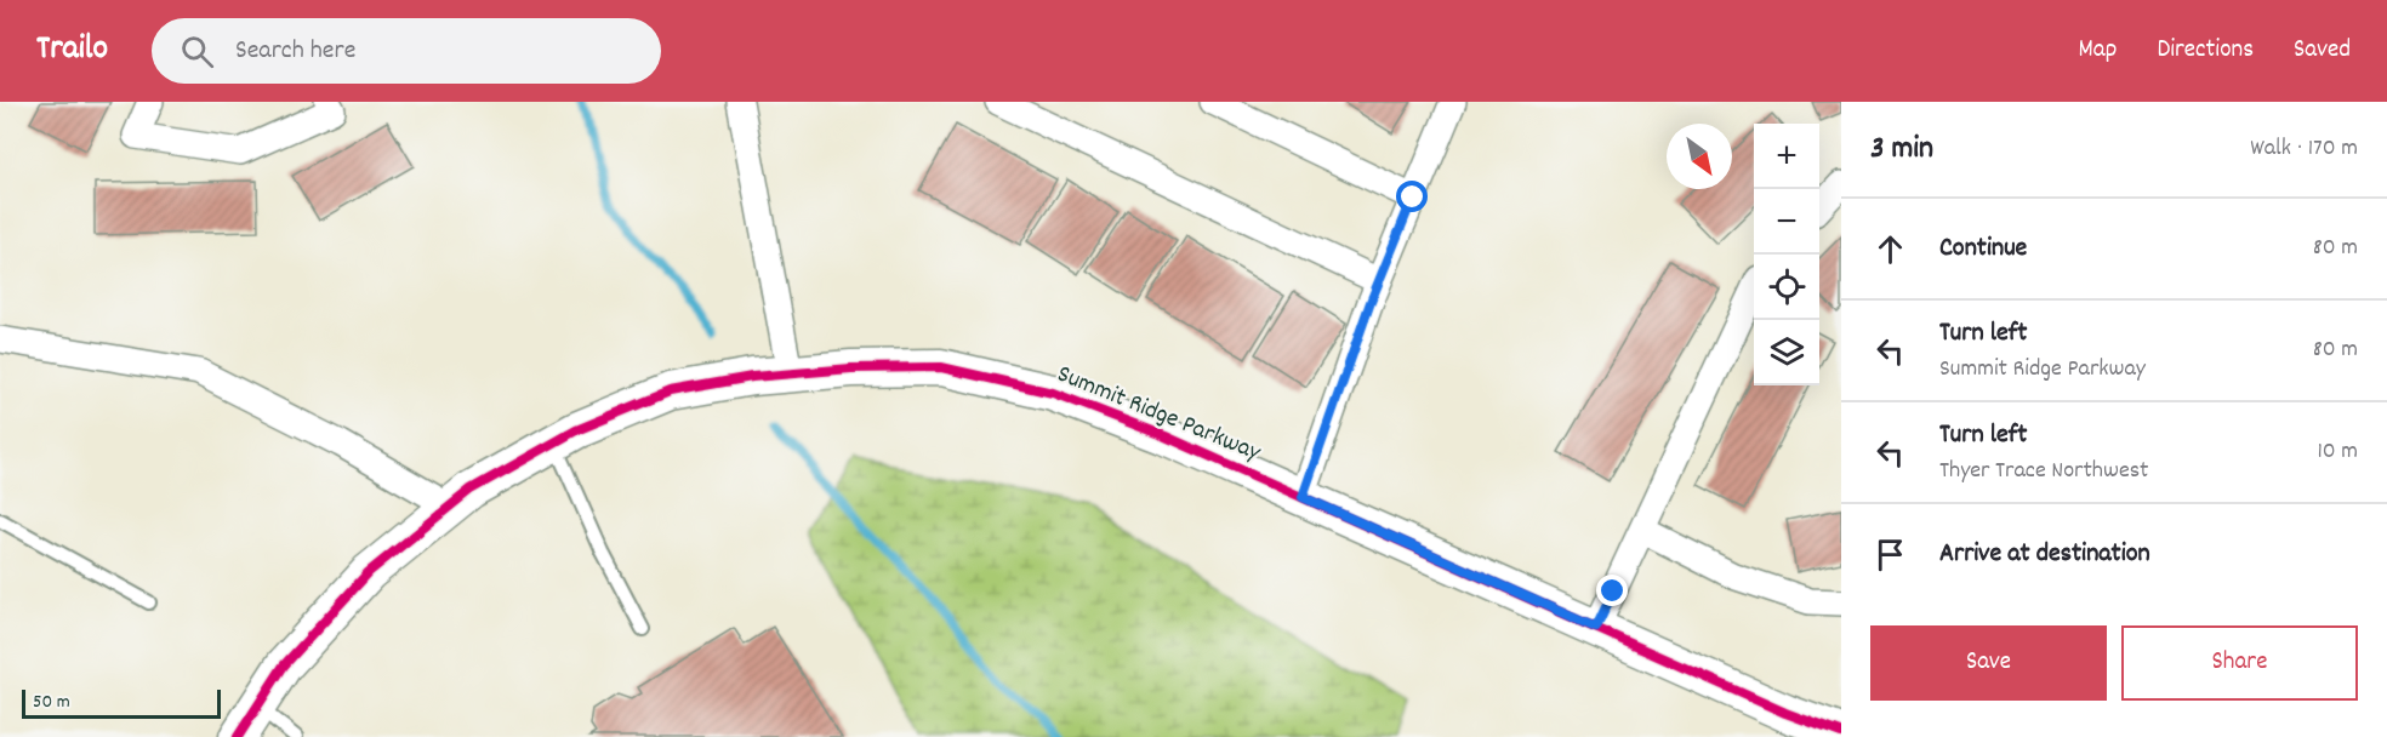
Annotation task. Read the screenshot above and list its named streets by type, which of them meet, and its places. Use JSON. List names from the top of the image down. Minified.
{"streets":{"street":["Summit Ridge Parkway"]},"scale_bar":"50 m","north":"bottom right","page":{"header":"Trailo","search":"Search here","nav":["Map","Directions","Saved"],"heading":["3 min","Walk · 170 m"],"map_buttons":["+","−"],"list":[["Continue","80 m"],["Turn left","Summit Ridge Parkway","80 m"],["Turn left","Thyer Trace Northwest","10 m"],"Arrive at destination"],"buttons":["Save","Share"],"scale":"50 m"}}
